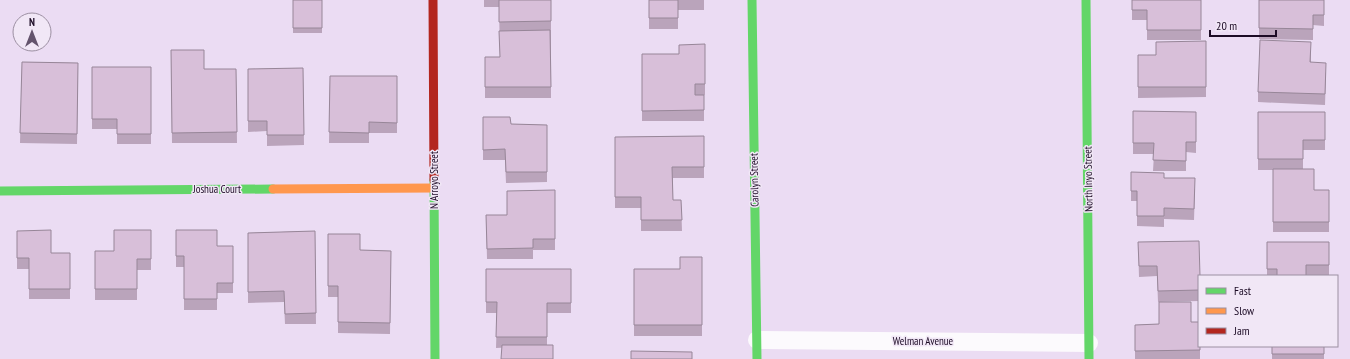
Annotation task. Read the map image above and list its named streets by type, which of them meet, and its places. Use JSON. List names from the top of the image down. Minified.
{"streets":{"street":["North Inyo Street","N Arroyo Street","Carolyn Street","Joshua Court","Welman Avenue"]},"crossings":[["North Inyo Street","Welman Avenue"],["N Arroyo Street","Joshua Court"],["Carolyn Street","Welman Avenue"]],"legend":["Fast","Slow","Jam"],"scale_bar":"20 m","north":"top"}
